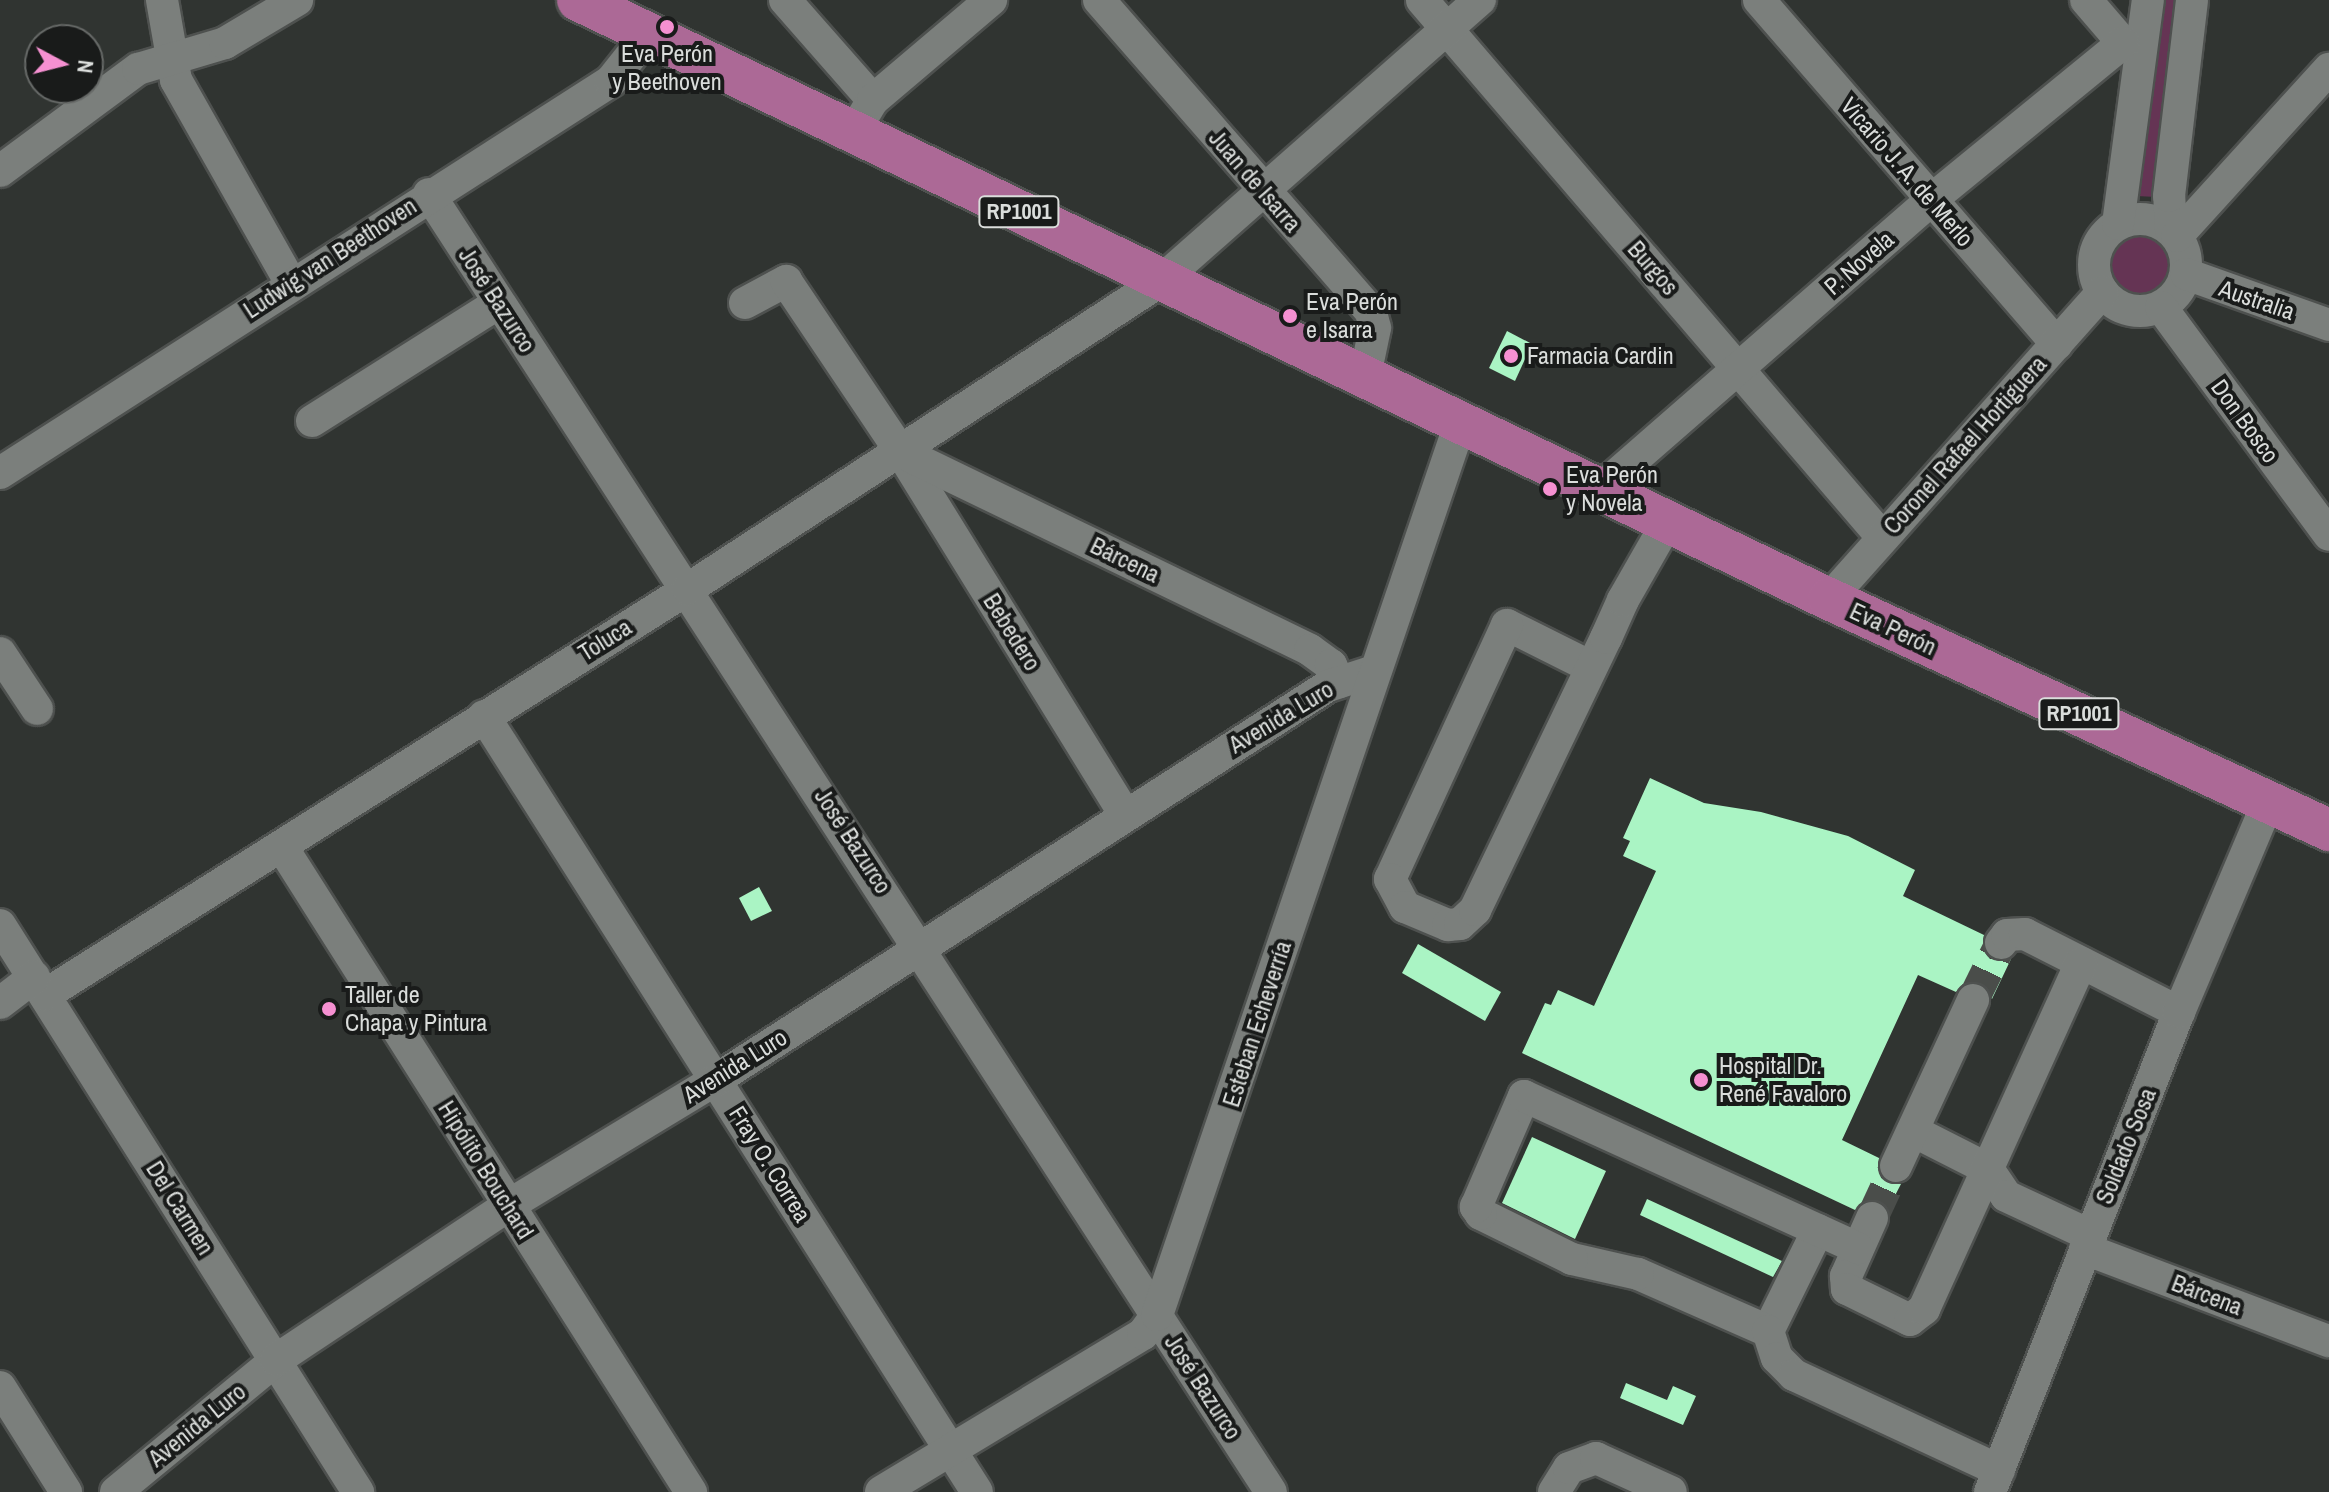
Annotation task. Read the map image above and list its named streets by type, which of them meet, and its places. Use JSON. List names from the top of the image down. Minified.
{"streets":{"main road":["RP1001","Eva Perón"],"street":["Vicario J. A. de Merlo","Juan de Isarra","Ludwig van Beethoven","P. Novela","Burgos","José Bazurco","Australia","Don Bosco","Coronel Rafael Hortiguera","Bárcena","Bebedero","Toluca","Avenida Luro","Esteban Echeverría","Soldado Sosa","Fray O. Correa","Hipólito Bouchard","Del Carmen"]},"crossings":[["Vicario J. A. de Merlo","P. Novela"],["Vicario J. A. de Merlo","Coronel Rafael Hortiguera"],["Juan de Isarra","RP1001"],["Juan de Isarra","Toluca"],["RP1001","Ludwig van Beethoven"],["RP1001","Eva Perón"],["RP1001","Toluca"],["RP1001","Esteban Echeverría"],["Ludwig van Beethoven","José Bazurco"],["P. Novela","Burgos"],["P. Novela","Eva Perón"],["Burgos","Coronel Rafael Hortiguera"],["Burgos","Toluca"],["José Bazurco","Toluca"],["José Bazurco","Avenida Luro"],["José Bazurco","Esteban Echeverría"],["Australia","Don Bosco"],["Australia","Coronel Rafael Hortiguera"],["Don Bosco","Coronel Rafael Hortiguera"],["Coronel Rafael Hortiguera","Eva Perón"],["Bárcena","Bebedero"],["Bárcena","Toluca"],["Bárcena","Avenida Luro"],["Bárcena","Soldado Sosa"],["Eva Perón","Esteban Echeverría"],["Eva Perón","Soldado Sosa"],["Bebedero","Toluca"],["Bebedero","Avenida Luro"],["Toluca","Fray O. Correa"],["Toluca","Hipólito Bouchard"],["Toluca","Del Carmen"],["Avenida Luro","Esteban Echeverría"],["Avenida Luro","Fray O. Correa"],["Avenida Luro","Hipólito Bouchard"],["Avenida Luro","Del Carmen"],["Esteban Echeverría","Fray O. Correa"]],"places":["Eva Perón y Beethoven","Eva Perón e Isarra","Farmacia Cardin","Eva Perón y Novela","Taller de Chapa y Pintura","Hospital Dr. René Favaloro"],"north":"right"}
